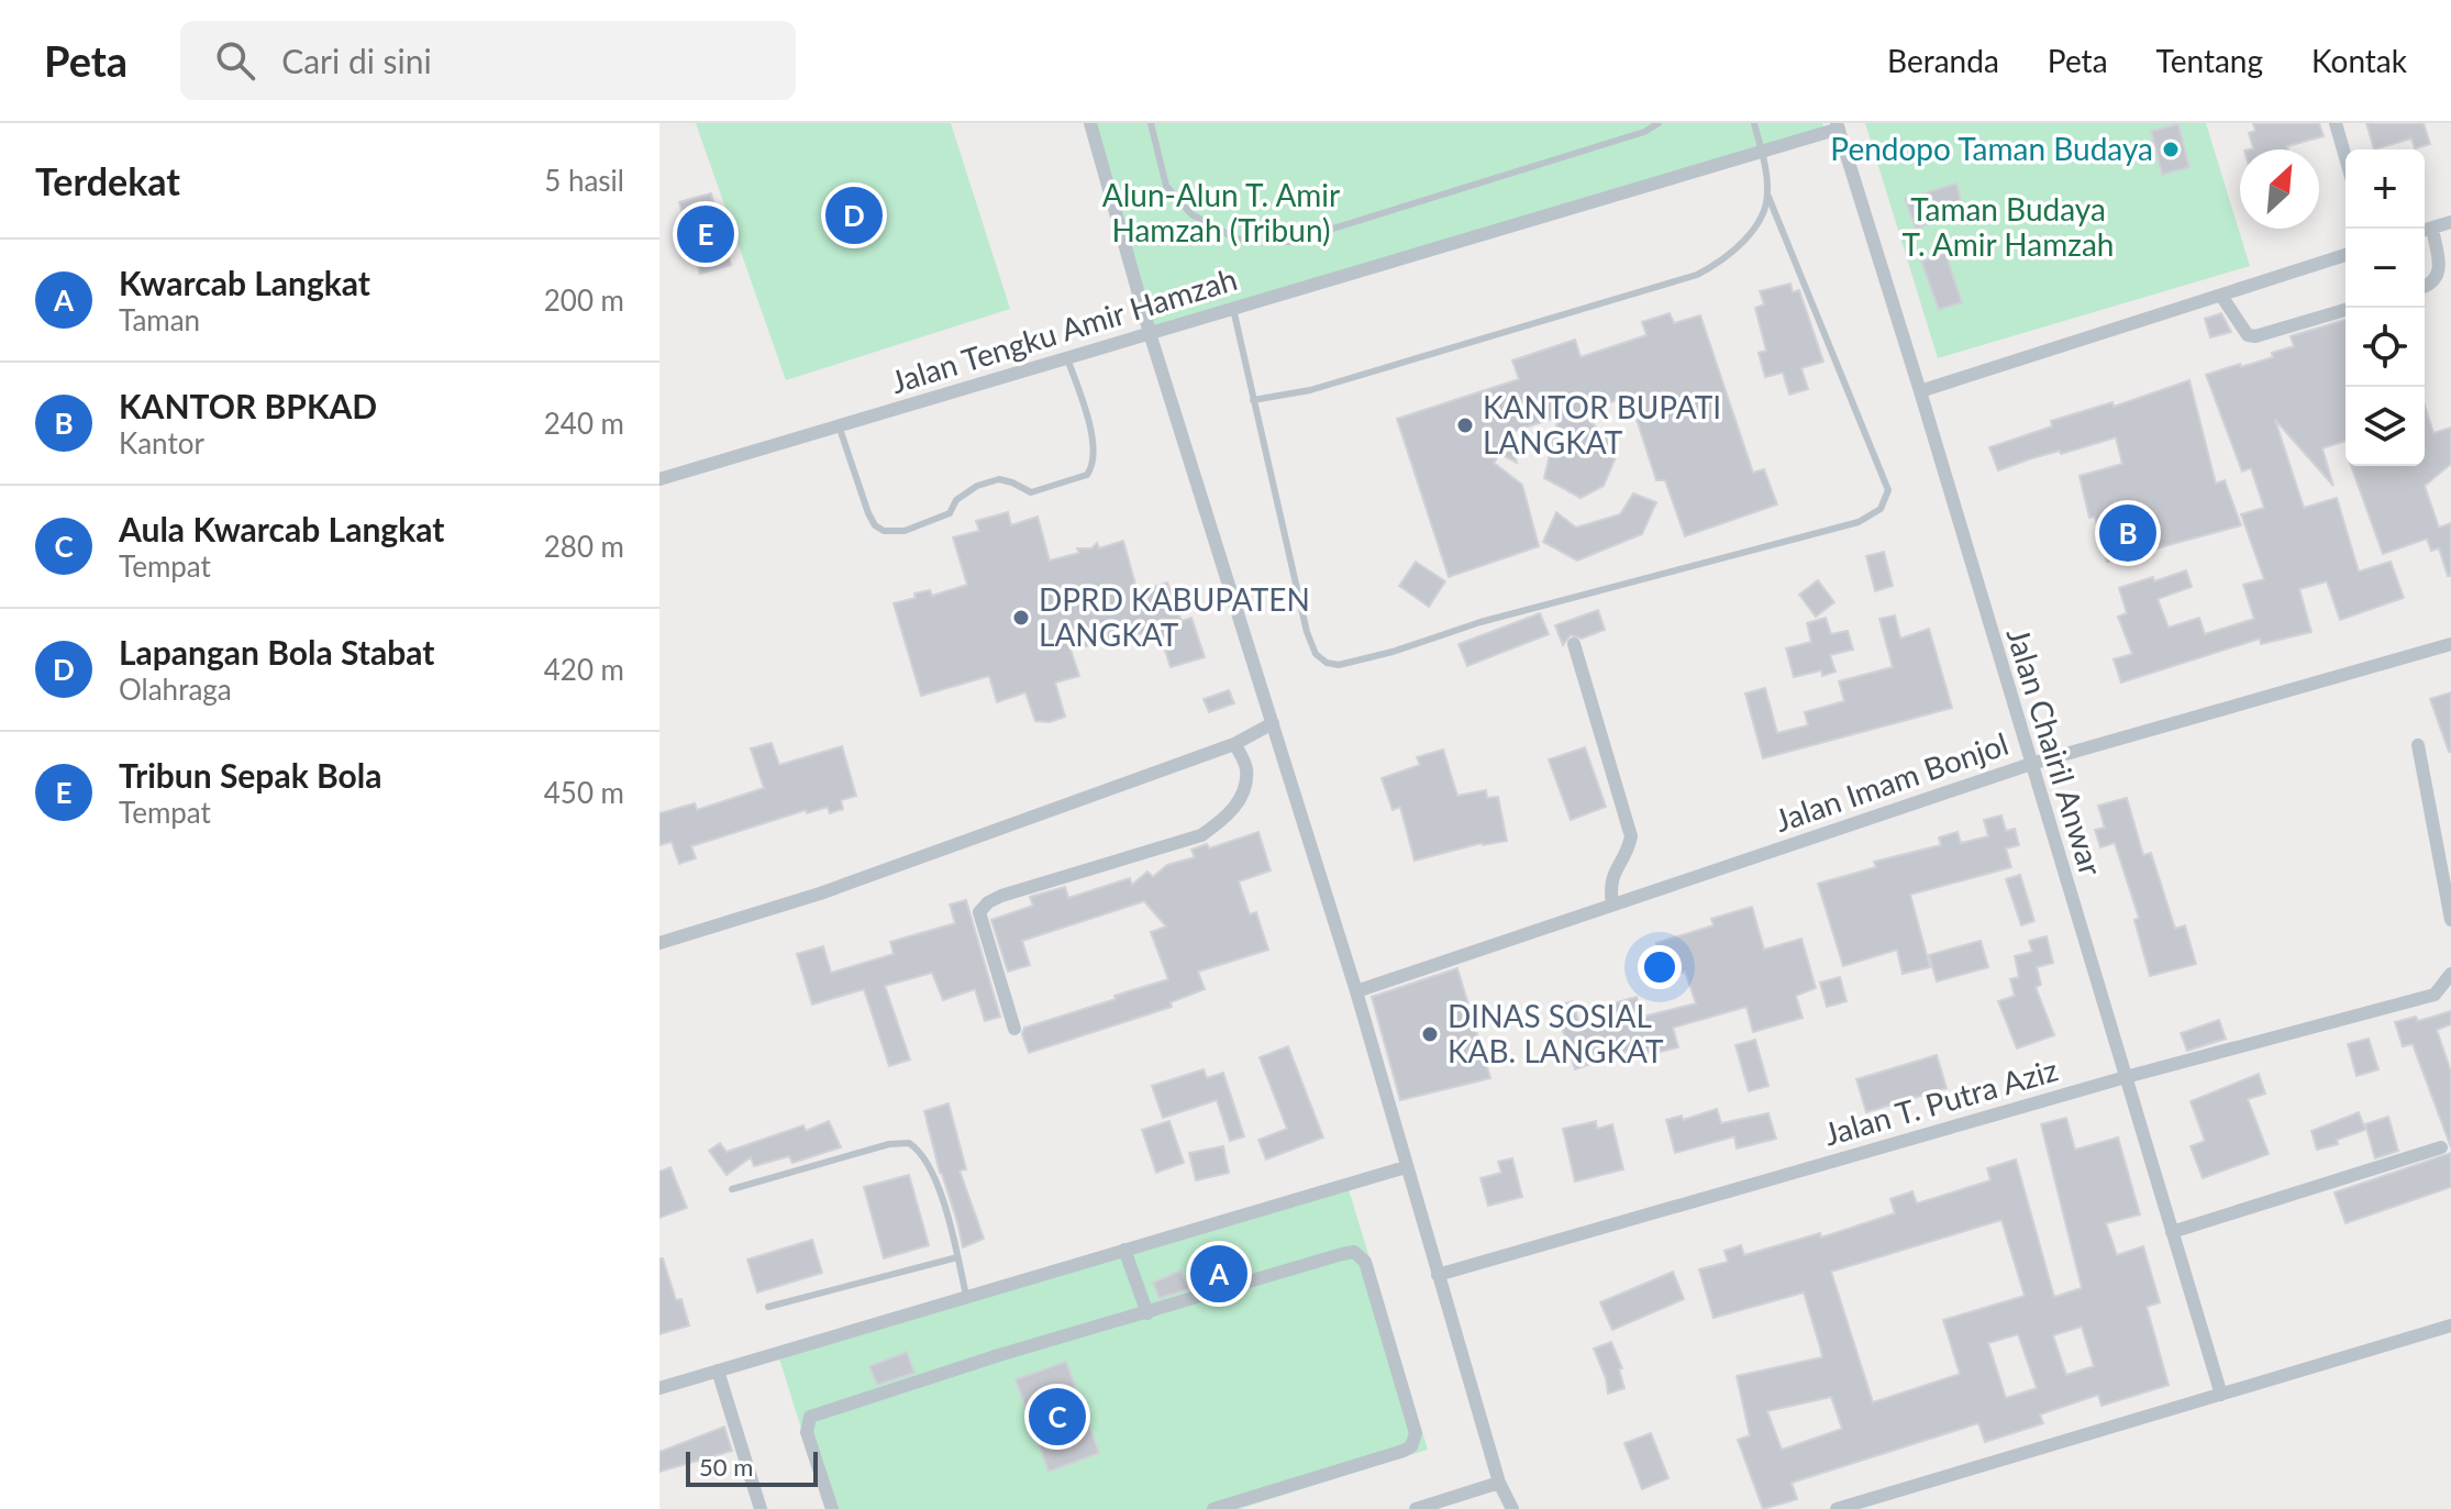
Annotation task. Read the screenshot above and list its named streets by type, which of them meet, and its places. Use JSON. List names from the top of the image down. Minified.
{"streets":{"street":["Jalan Tengku Amir Hamzah","Jalan Chairil Anwar","Jalan Imam Bonjol","Jalan T. Putra Aziz"]},"crossings":[["Jalan Tengku Amir Hamzah","Jalan Chairil Anwar"],["Jalan Chairil Anwar","Jalan Imam Bonjol"],["Jalan Chairil Anwar","Jalan T. Putra Aziz"]],"parks":["Alun-Alun T. Amir Hamzah (Tribun)","Taman Budaya T. Amir Hamzah"],"places":["Pendopo Taman Budaya","KANTOR BUPATI LANGKAT","DPRD KABUPATEN LANGKAT","DINAS SOSIAL KAB. LANGKAT"],"scale_bar":"50 m","north":"top right","page":{"header":"Peta","search":"Cari di sini","nav":["Beranda","Peta","Tentang","Kontak"],"heading":["Terdekat","5 hasil"],"map_buttons":["+","−"],"pins":["D","E","B","A","C"],"list":[{"mark":"A","name":"Kwarcab Langkat","note":"Taman","value":"200 m"},{"mark":"B","name":"KANTOR BPKAD","note":"Kantor","value":"240 m"},{"mark":"C","name":"Aula Kwarcab Langkat","note":"Tempat","value":"280 m"},{"mark":"D","name":"Lapangan Bola Stabat","note":"Olahraga","value":"420 m"},{"mark":"E","name":"Tribun Sepak Bola","note":"Tempat","value":"450 m"}],"scale":"50 m"}}
